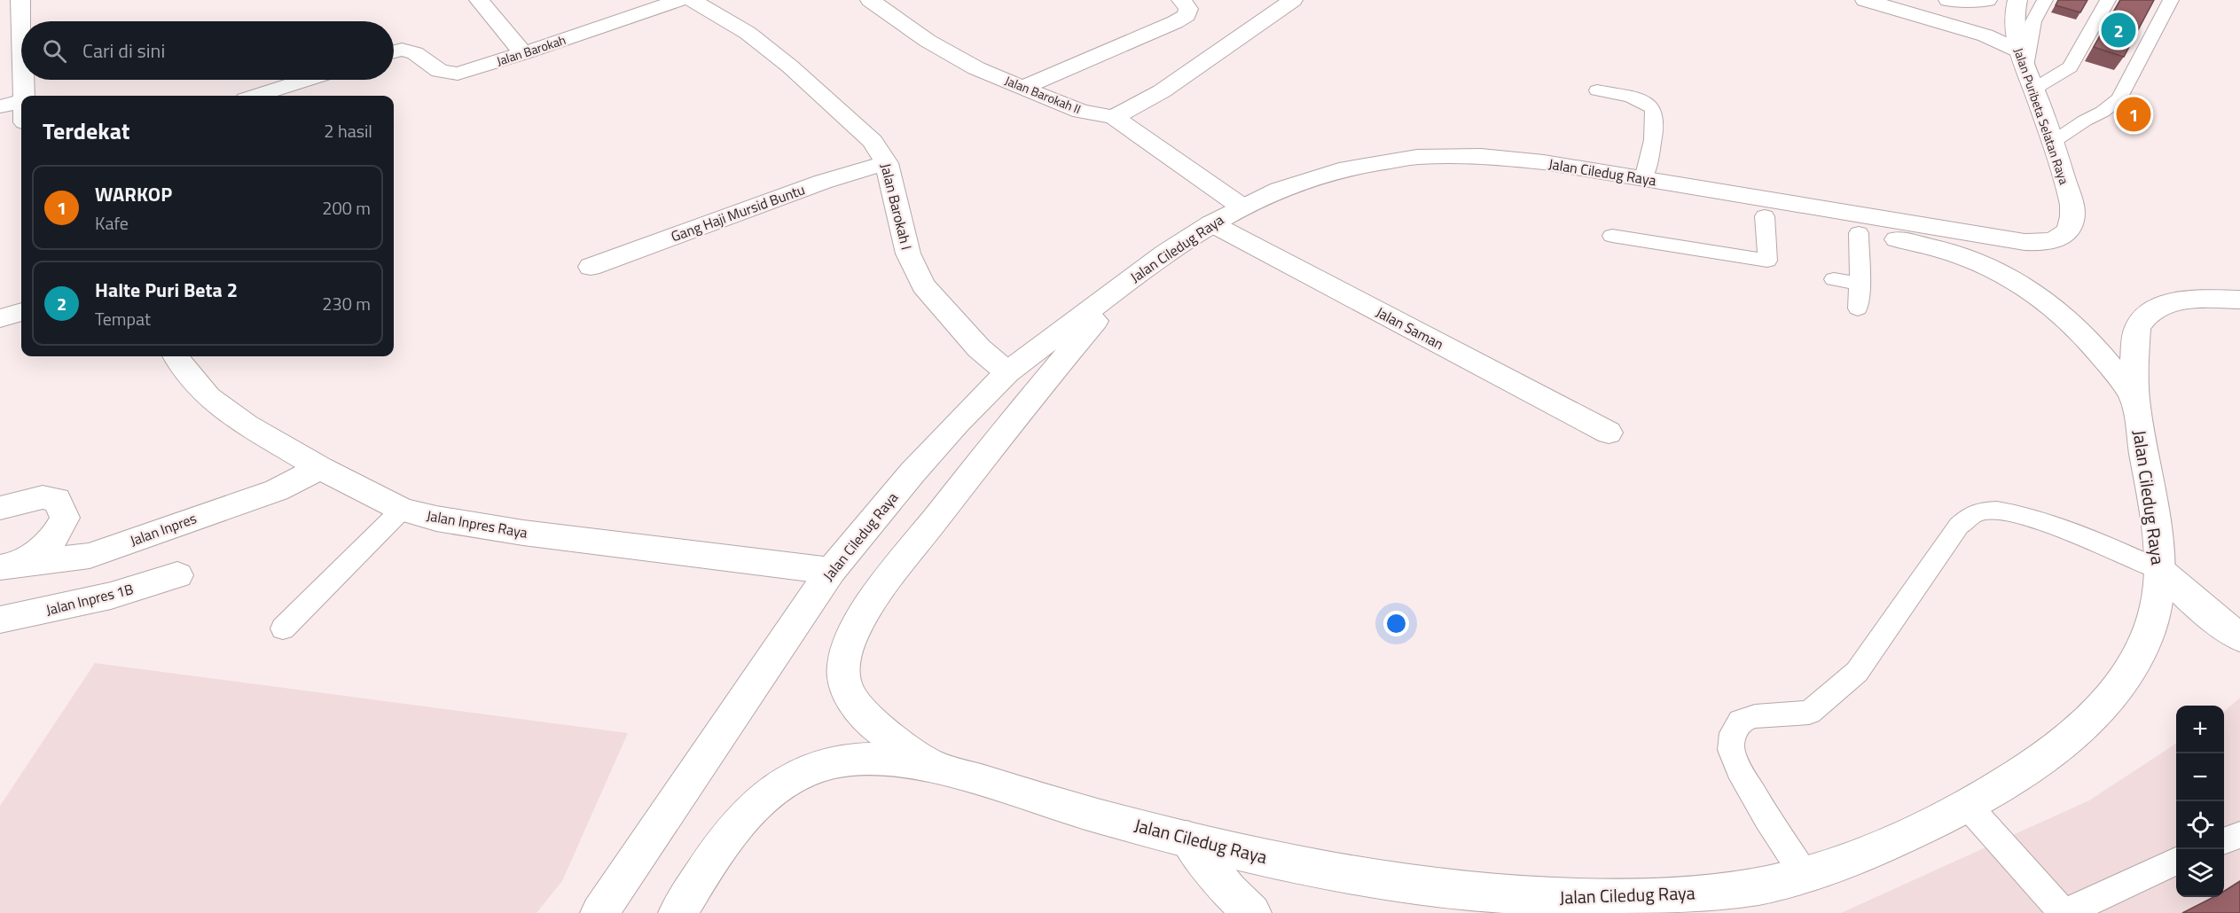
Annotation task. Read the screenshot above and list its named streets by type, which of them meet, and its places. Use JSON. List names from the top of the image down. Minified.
{"streets":{"main road":["Jalan Barokah","Jalan Barokah II","Jalan Puribeta Selatan Raya","Jalan Ciledug Raya","Jalan Barokah I","Gang Haji Mursid Buntu","Jalan Saman","Jalan Inpres Raya","Jalan Inpres","Jalan Inpres 1B"]},"crossings":[["Jalan Barokah","Jalan Barokah I"],["Jalan Barokah II","Jalan Ciledug Raya"],["Jalan Puribeta Selatan Raya","Jalan Ciledug Raya"],["Jalan Ciledug Raya","Jalan Barokah I"],["Jalan Ciledug Raya","Jalan Saman"],["Jalan Ciledug Raya","Jalan Inpres Raya"],["Jalan Barokah I","Gang Haji Mursid Buntu"],["Jalan Inpres Raya","Jalan Inpres"]],"page":{"pins":["2","1"],"search":"Cari di sini","heading":["Terdekat","2 hasil"],"list":[{"mark":"1","name":"WARKOP","note":"Kafe","value":"200 m"},{"mark":"2","name":"Halte Puri Beta 2","note":"Tempat","value":"230 m"}],"map_buttons":["+","−"]}}
